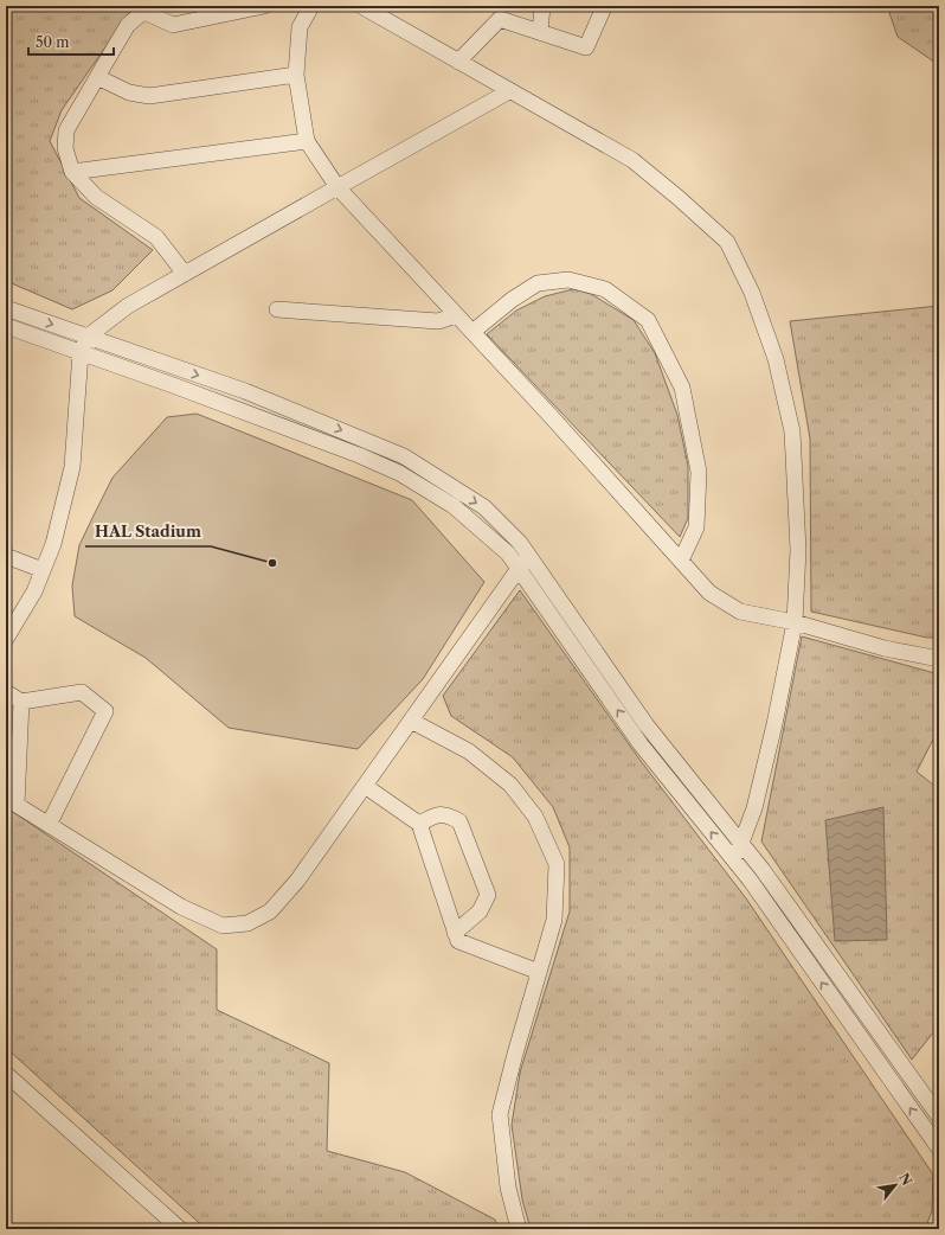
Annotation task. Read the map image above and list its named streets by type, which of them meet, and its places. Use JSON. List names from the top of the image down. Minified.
{"places":["HAL Stadium"],"scale_bar":"50 m","north":"top right"}
